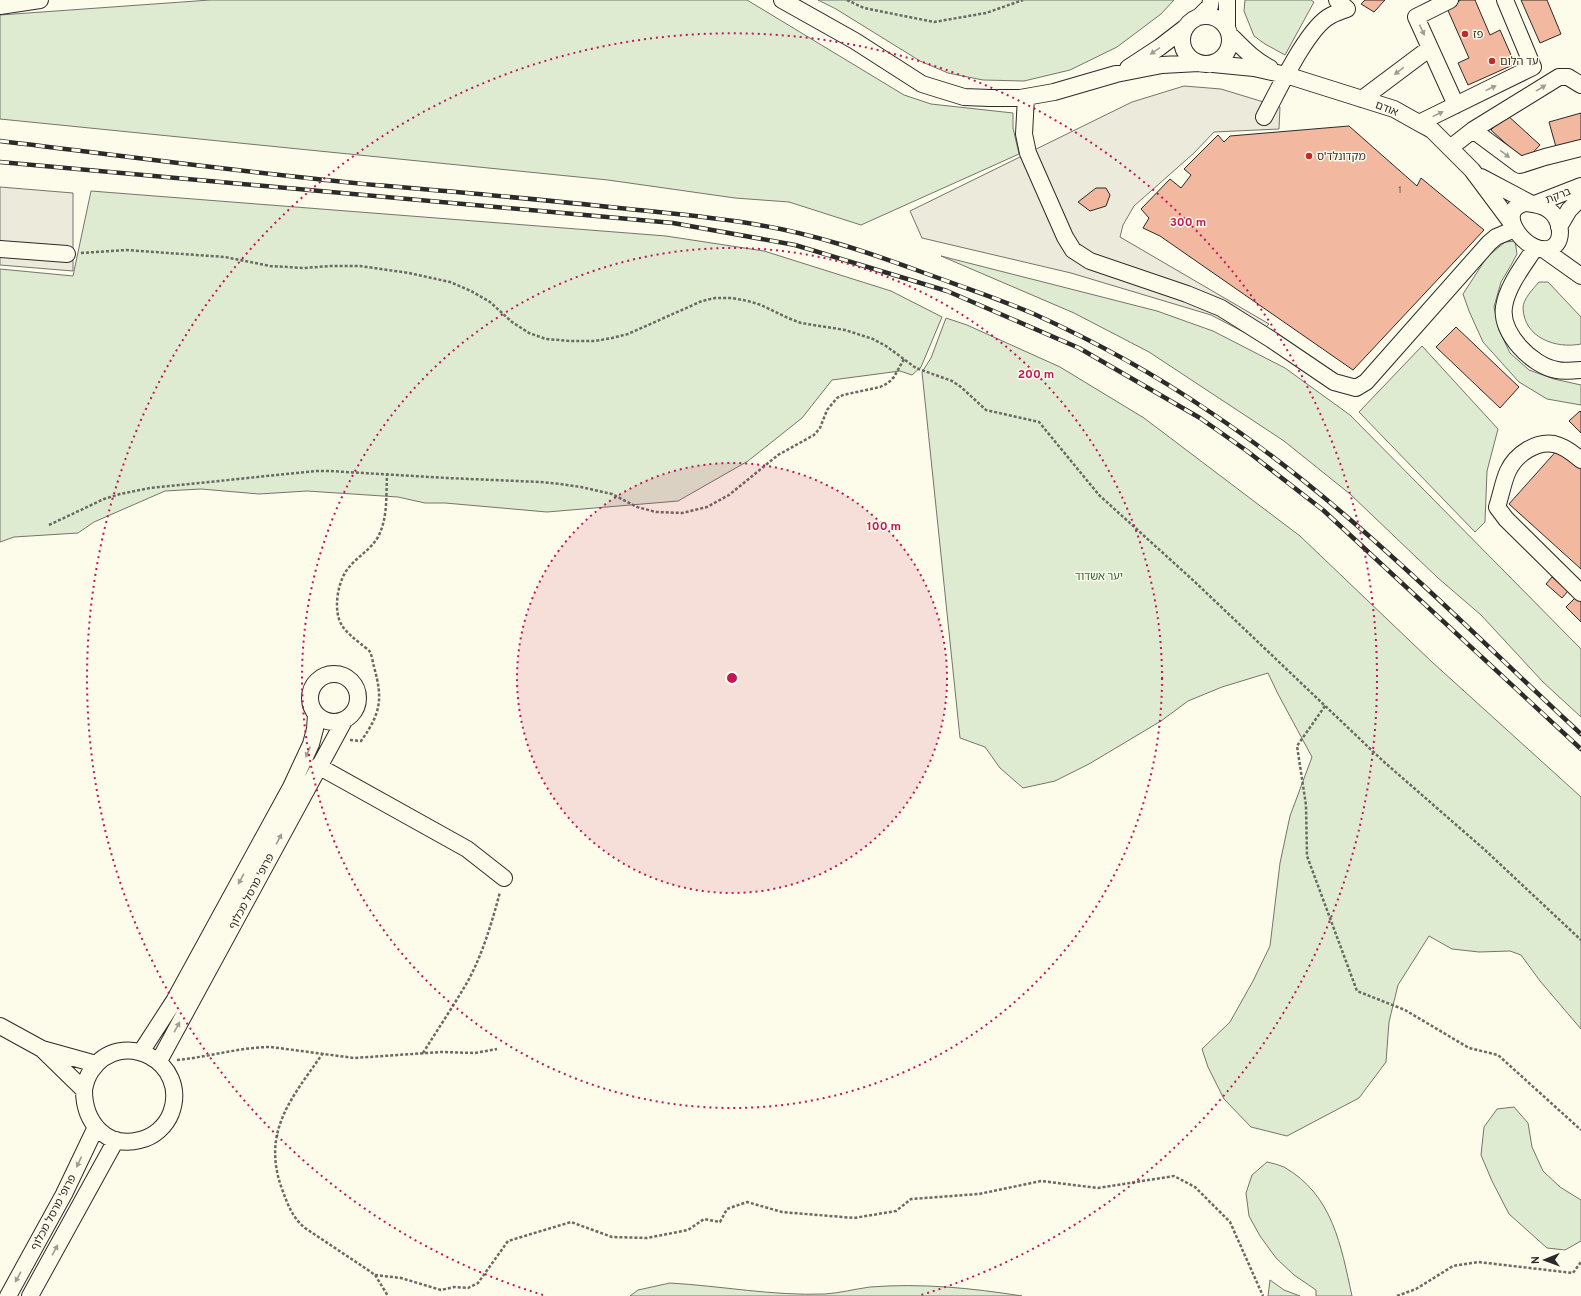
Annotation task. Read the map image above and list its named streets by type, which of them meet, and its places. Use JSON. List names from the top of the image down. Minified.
{"streets":{"street":["אודם","ברקת","פרופ' מרסל מכלוף"]},"crossings":[["אודם","ברקת"]],"parks":["יער אשדוד"],"places":["פז","עד הלום","מקדונלד'ס"],"house_numbers":["1"],"north":"left","rings":["300 m","200 m","100 m"]}
